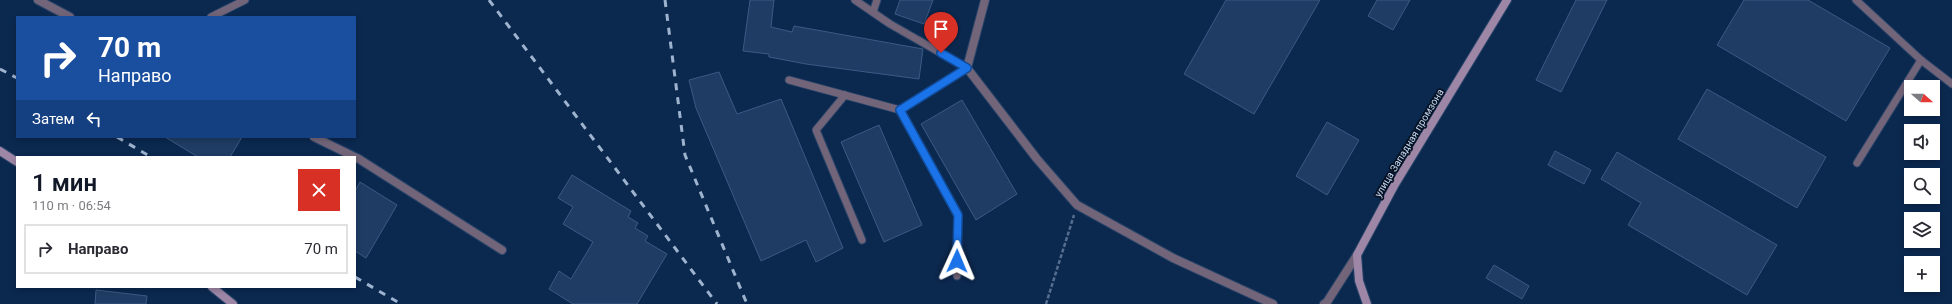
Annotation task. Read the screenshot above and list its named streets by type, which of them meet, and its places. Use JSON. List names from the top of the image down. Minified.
{"streets":{"street":["улица Западная промзона"]},"north":"right","page":{"turn":["70 m","Направо"],"map_buttons":"+","then":"Затем","heading":["1 мин","110 m · 06:54"],"list":[{"name":"Направо","value":"70 m"}]}}
